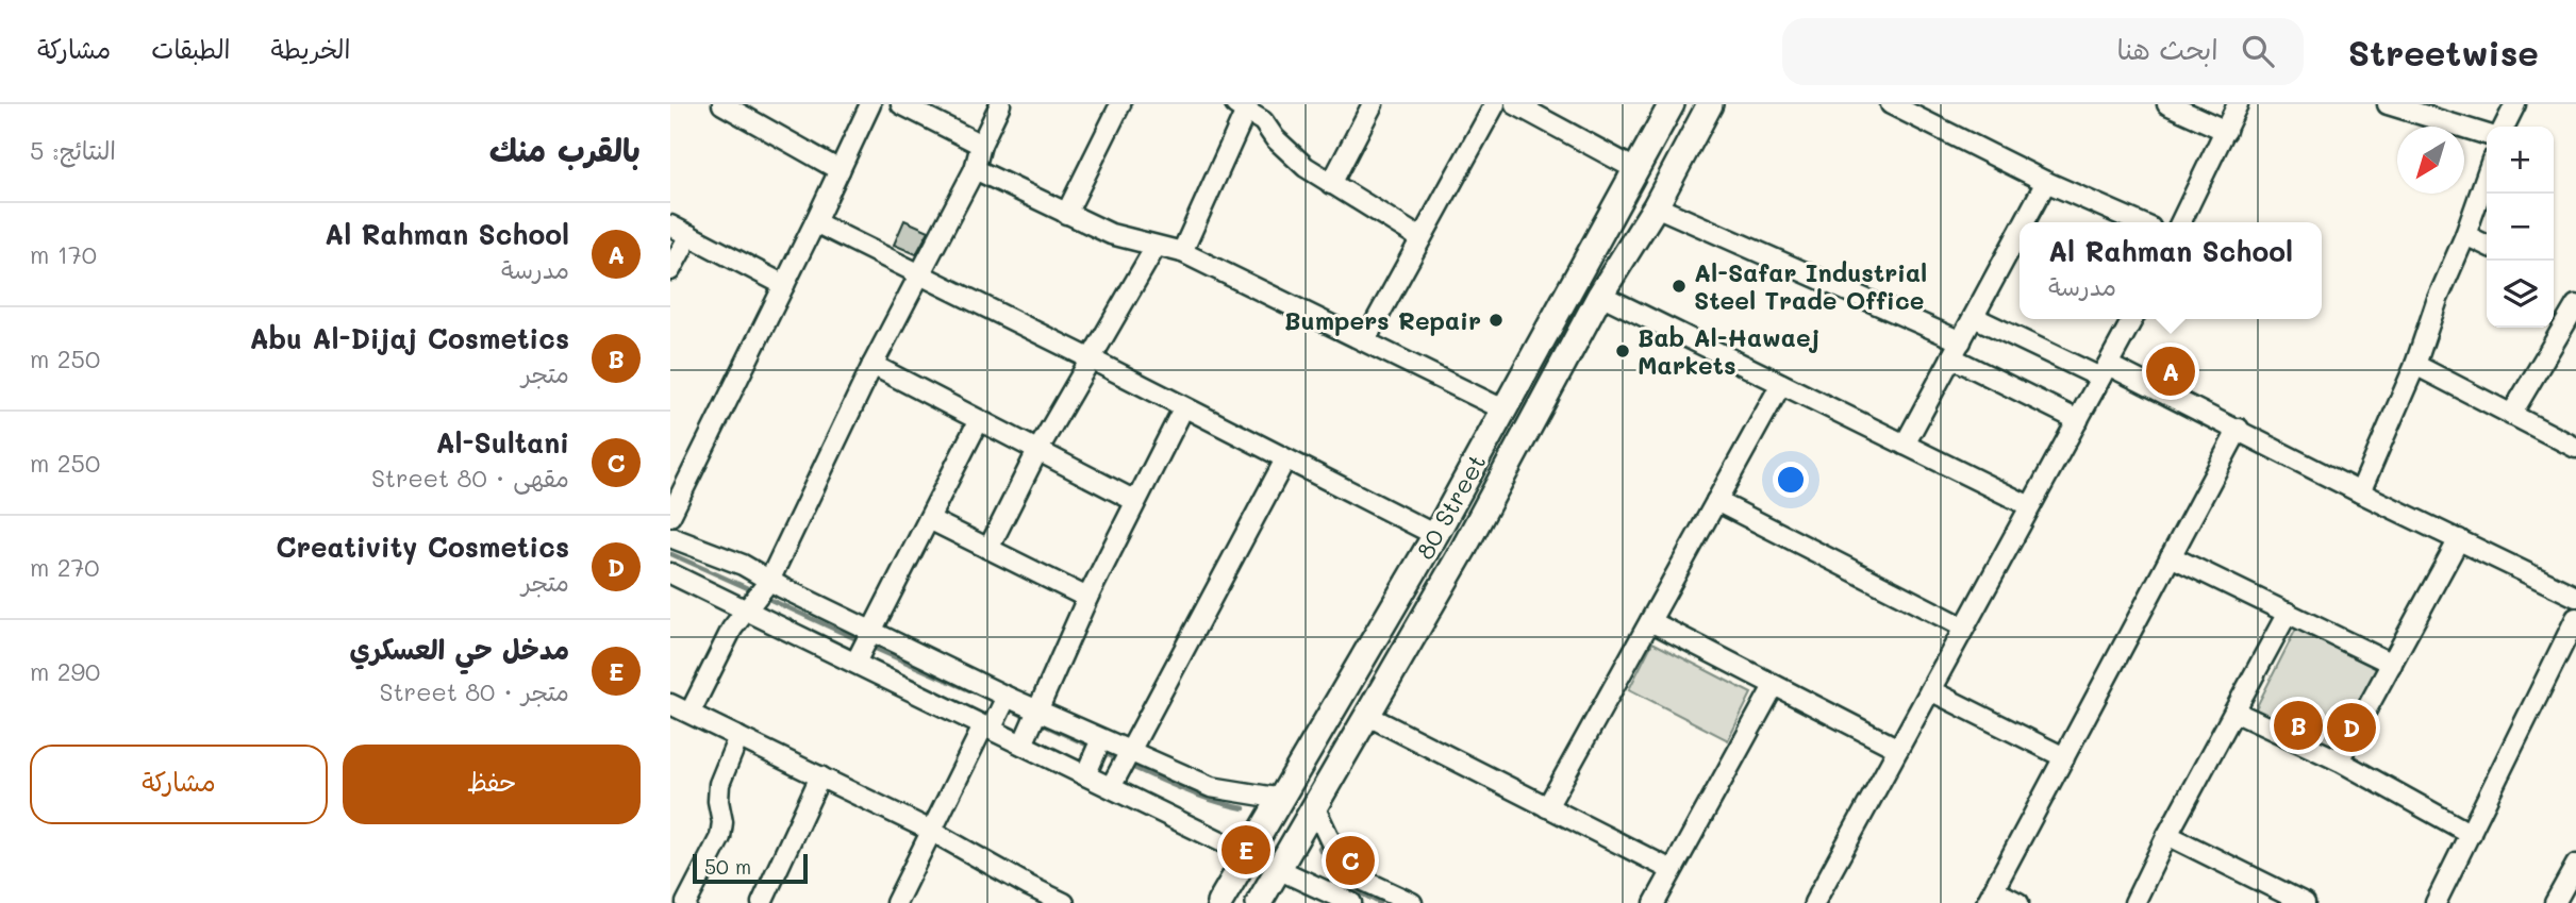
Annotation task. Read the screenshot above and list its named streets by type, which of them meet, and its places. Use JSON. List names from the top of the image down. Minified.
{"streets":{"main road":["80 Street"]},"places":["Al-Safar Industrial Steel Trade Office","Bumpers Repair","Bab Al-Hawaej Markets"],"scale_bar":"50 m","north":"bottom left","page":{"header":"Streetwise","search":"ابحث هنا","nav":["الخريطة","الطبقات","مشاركة"],"heading":["بالقرب منك","النتائج: 5"],"map_buttons":["+","−"],"list":[{"mark":"A","name":"Al Rahman School","note":"مدرسة","value":"170 m"},{"mark":"B","name":"Abu Al-Dijaj Cosmetics","note":"متجر","value":"250 m"},{"mark":"C","name":"Al-Sultani","note":"مقهى · 80 Street","value":"250 m"},{"mark":"D","name":"Creativity Cosmetics","note":"متجر","value":"270 m"},{"mark":"E","name":"مدخل حي العسكري","note":"متجر · 80 Street","value":"290 m"}],"popup":["Al Rahman School","مدرسة"],"pins":["A","B","D","E","C"],"buttons":["حفظ","مشاركة"],"scale":"50 m"}}
